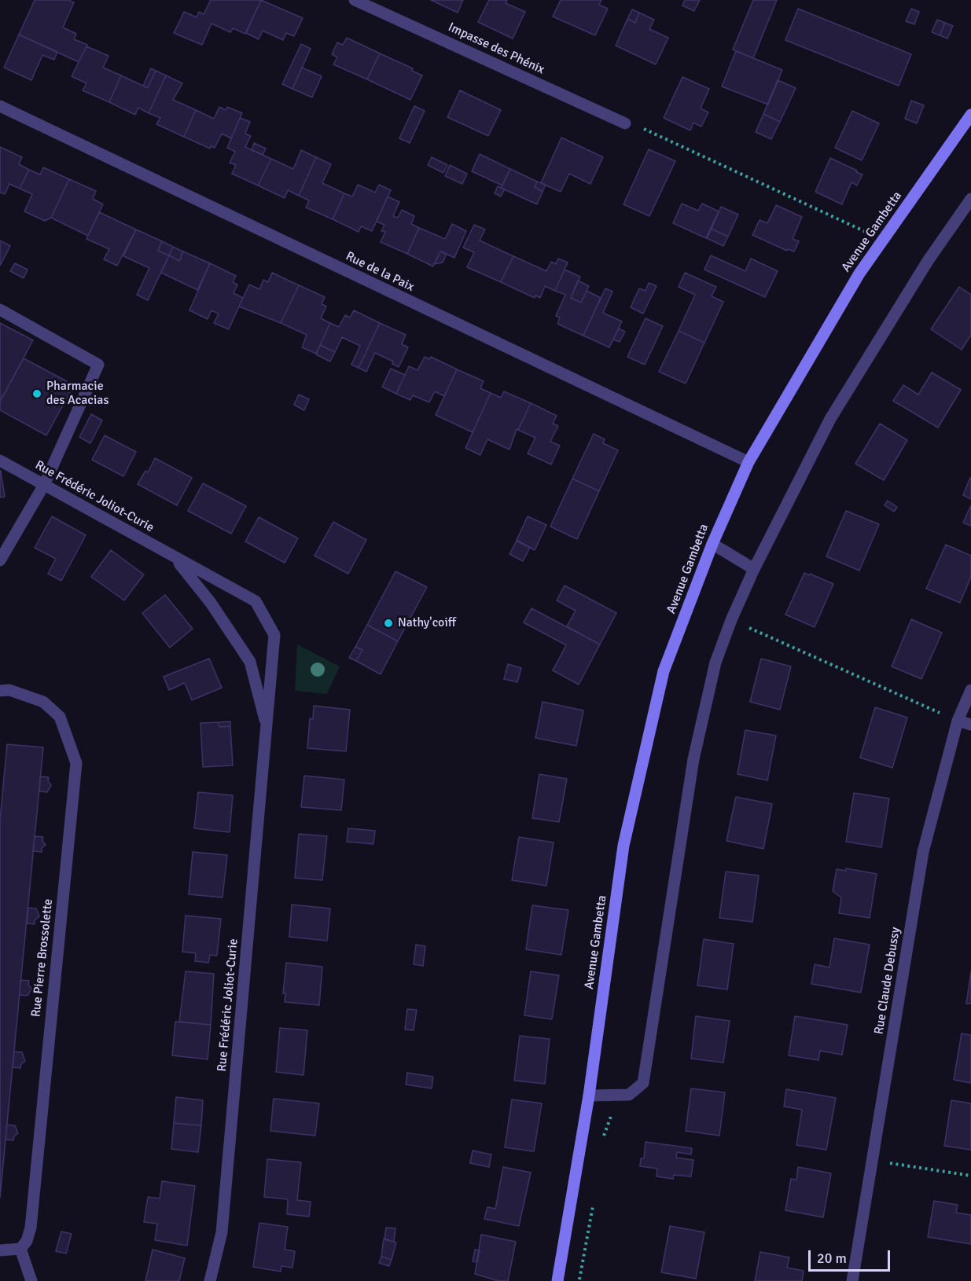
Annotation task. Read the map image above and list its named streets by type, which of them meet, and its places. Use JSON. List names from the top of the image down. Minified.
{"streets":{"main road":["Avenue Gambetta"],"street":["Impasse des Phénix","Rue de la Paix","Rue Frédéric Joliot-Curie","Rue Pierre Brossolette","Rue Claude Debussy"]},"crossings":[["Avenue Gambetta","Rue de la Paix"]],"places":["Pharmacie des Acacias","Nathy'coiff"],"scale_bar":"20 m"}
